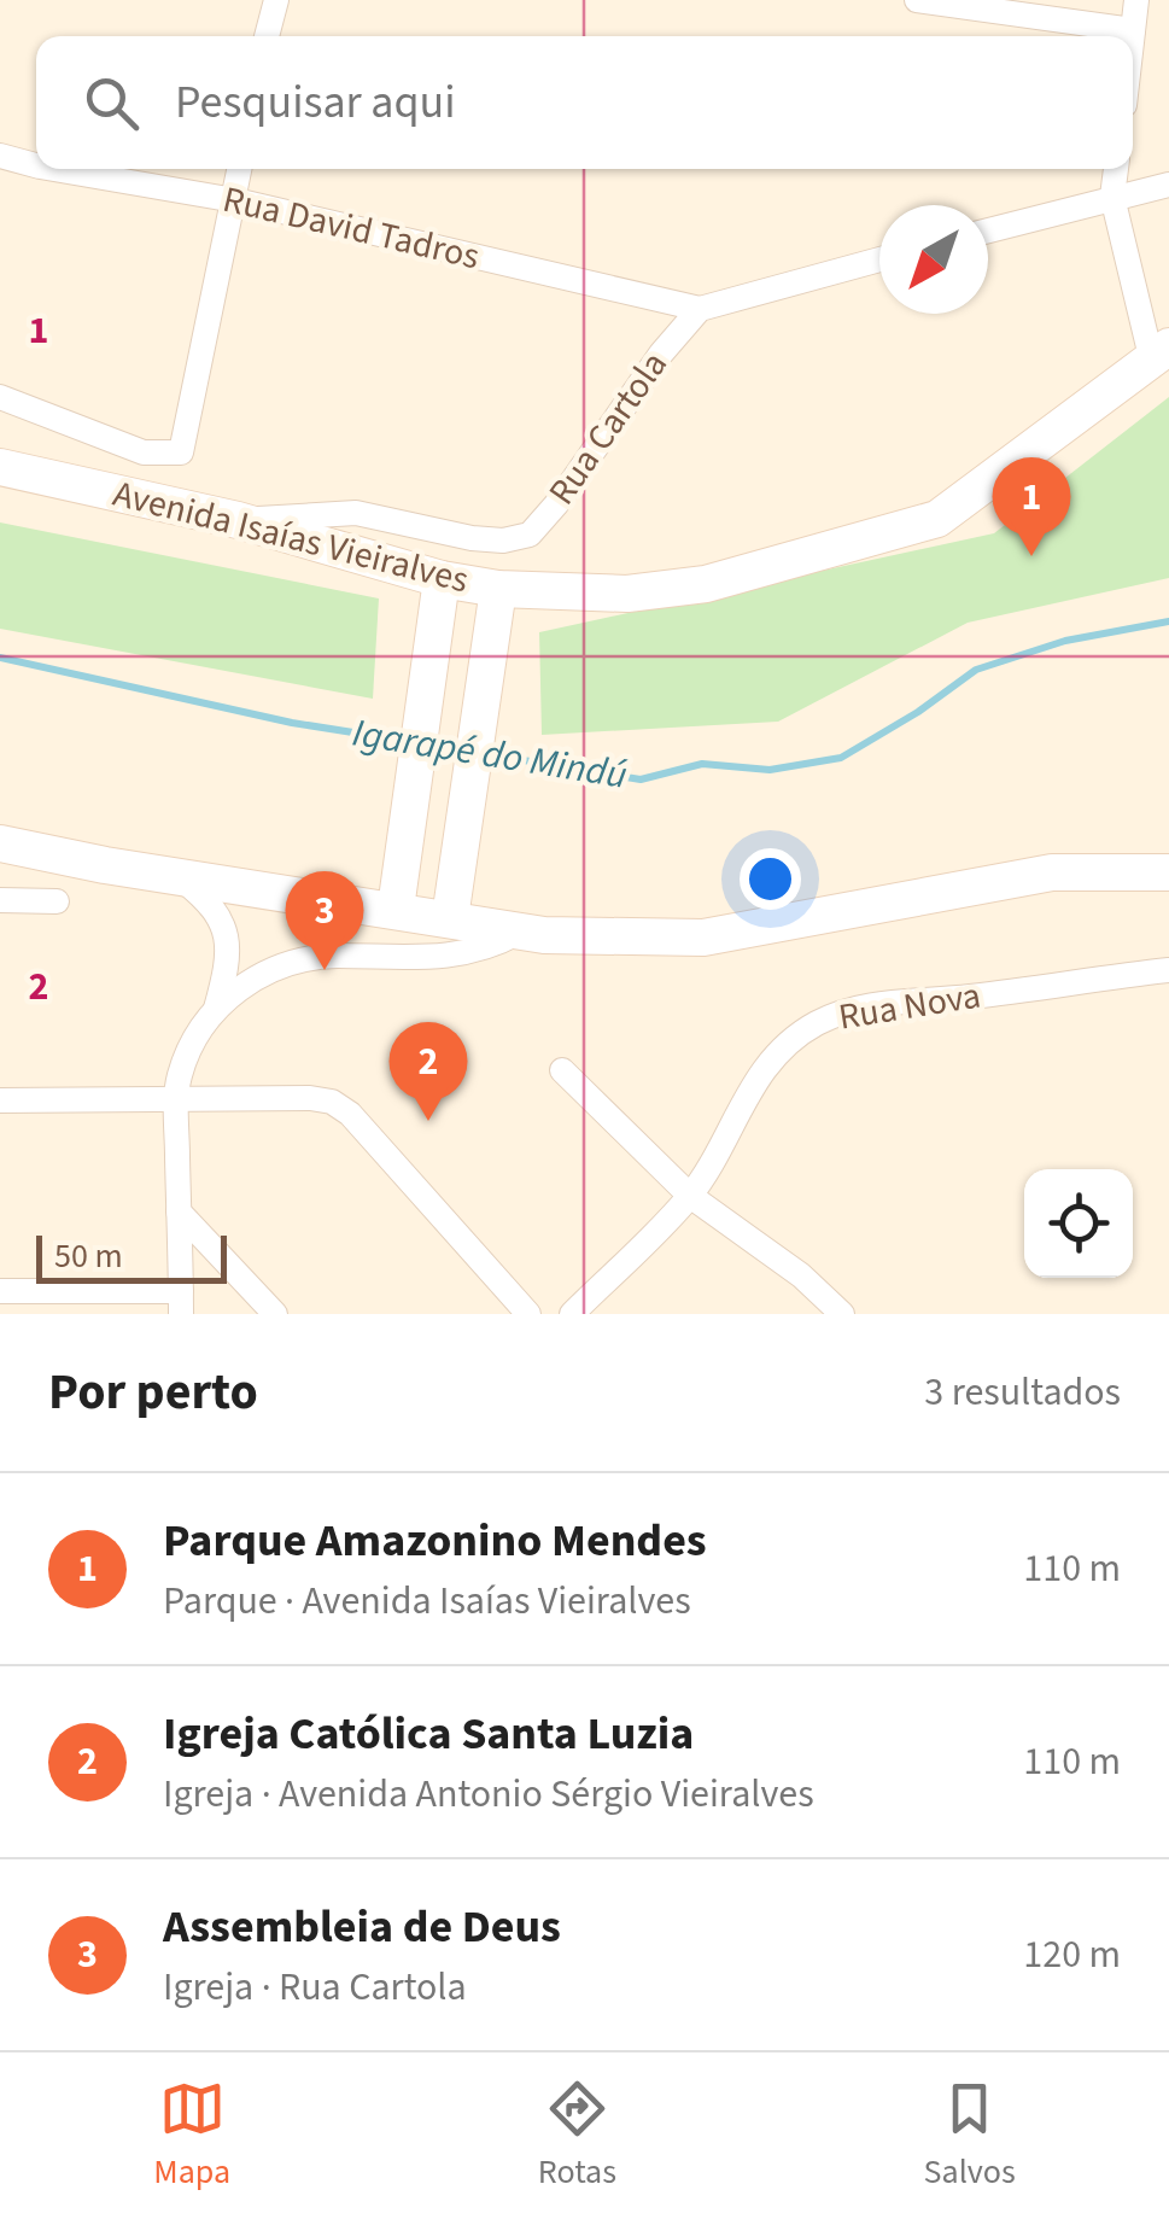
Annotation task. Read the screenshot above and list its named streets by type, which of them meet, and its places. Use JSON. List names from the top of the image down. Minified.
{"streets":{"main road":["Avenida Isaías Vieiralves"],"street":["Rua David Tadros","Rua Cartola","Rua Nova"]},"crossings":[["Rua David Tadros","Rua Cartola"],["Rua Cartola","Avenida Isaías Vieiralves"]],"water":["Igarapé do Mindú"],"scale_bar":"50 m","north":"bottom left","page":{"search":"Pesquisar aqui","pins":["1","3","2"],"scale":"50 m","heading":["Por perto","3 resultados"],"list":[{"mark":"1","name":"Parque Amazonino Mendes","note":"Parque · Avenida Isaías Vieiralves","value":"110 m"},{"mark":"2","name":"Igreja Católica Santa Luzia","note":"Igreja · Avenida Antonio Sérgio Vieiralves","value":"110 m"},{"mark":"3","name":"Assembleia de Deus","note":"Igreja · Rua Cartola","value":"120 m"}],"nav":["Mapa","Rotas","Salvos"]},"grid":{"rows":["1","2"]}}
